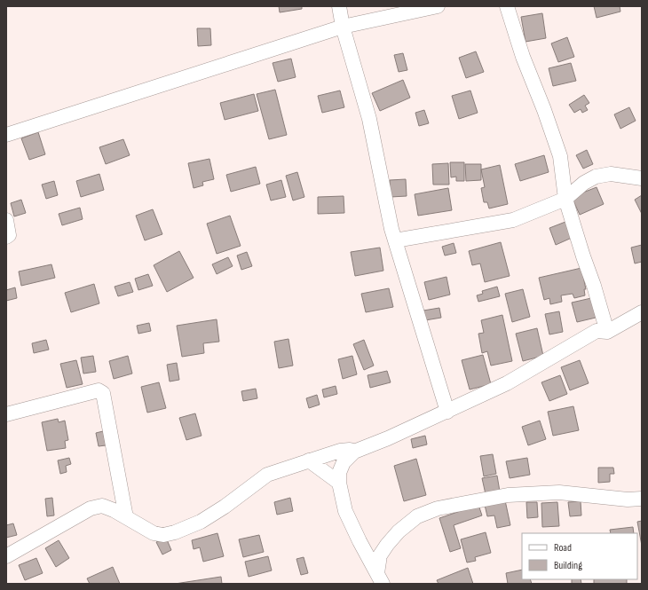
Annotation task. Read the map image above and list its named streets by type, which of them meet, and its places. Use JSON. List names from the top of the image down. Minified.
{"legend":["Road","Building"]}
